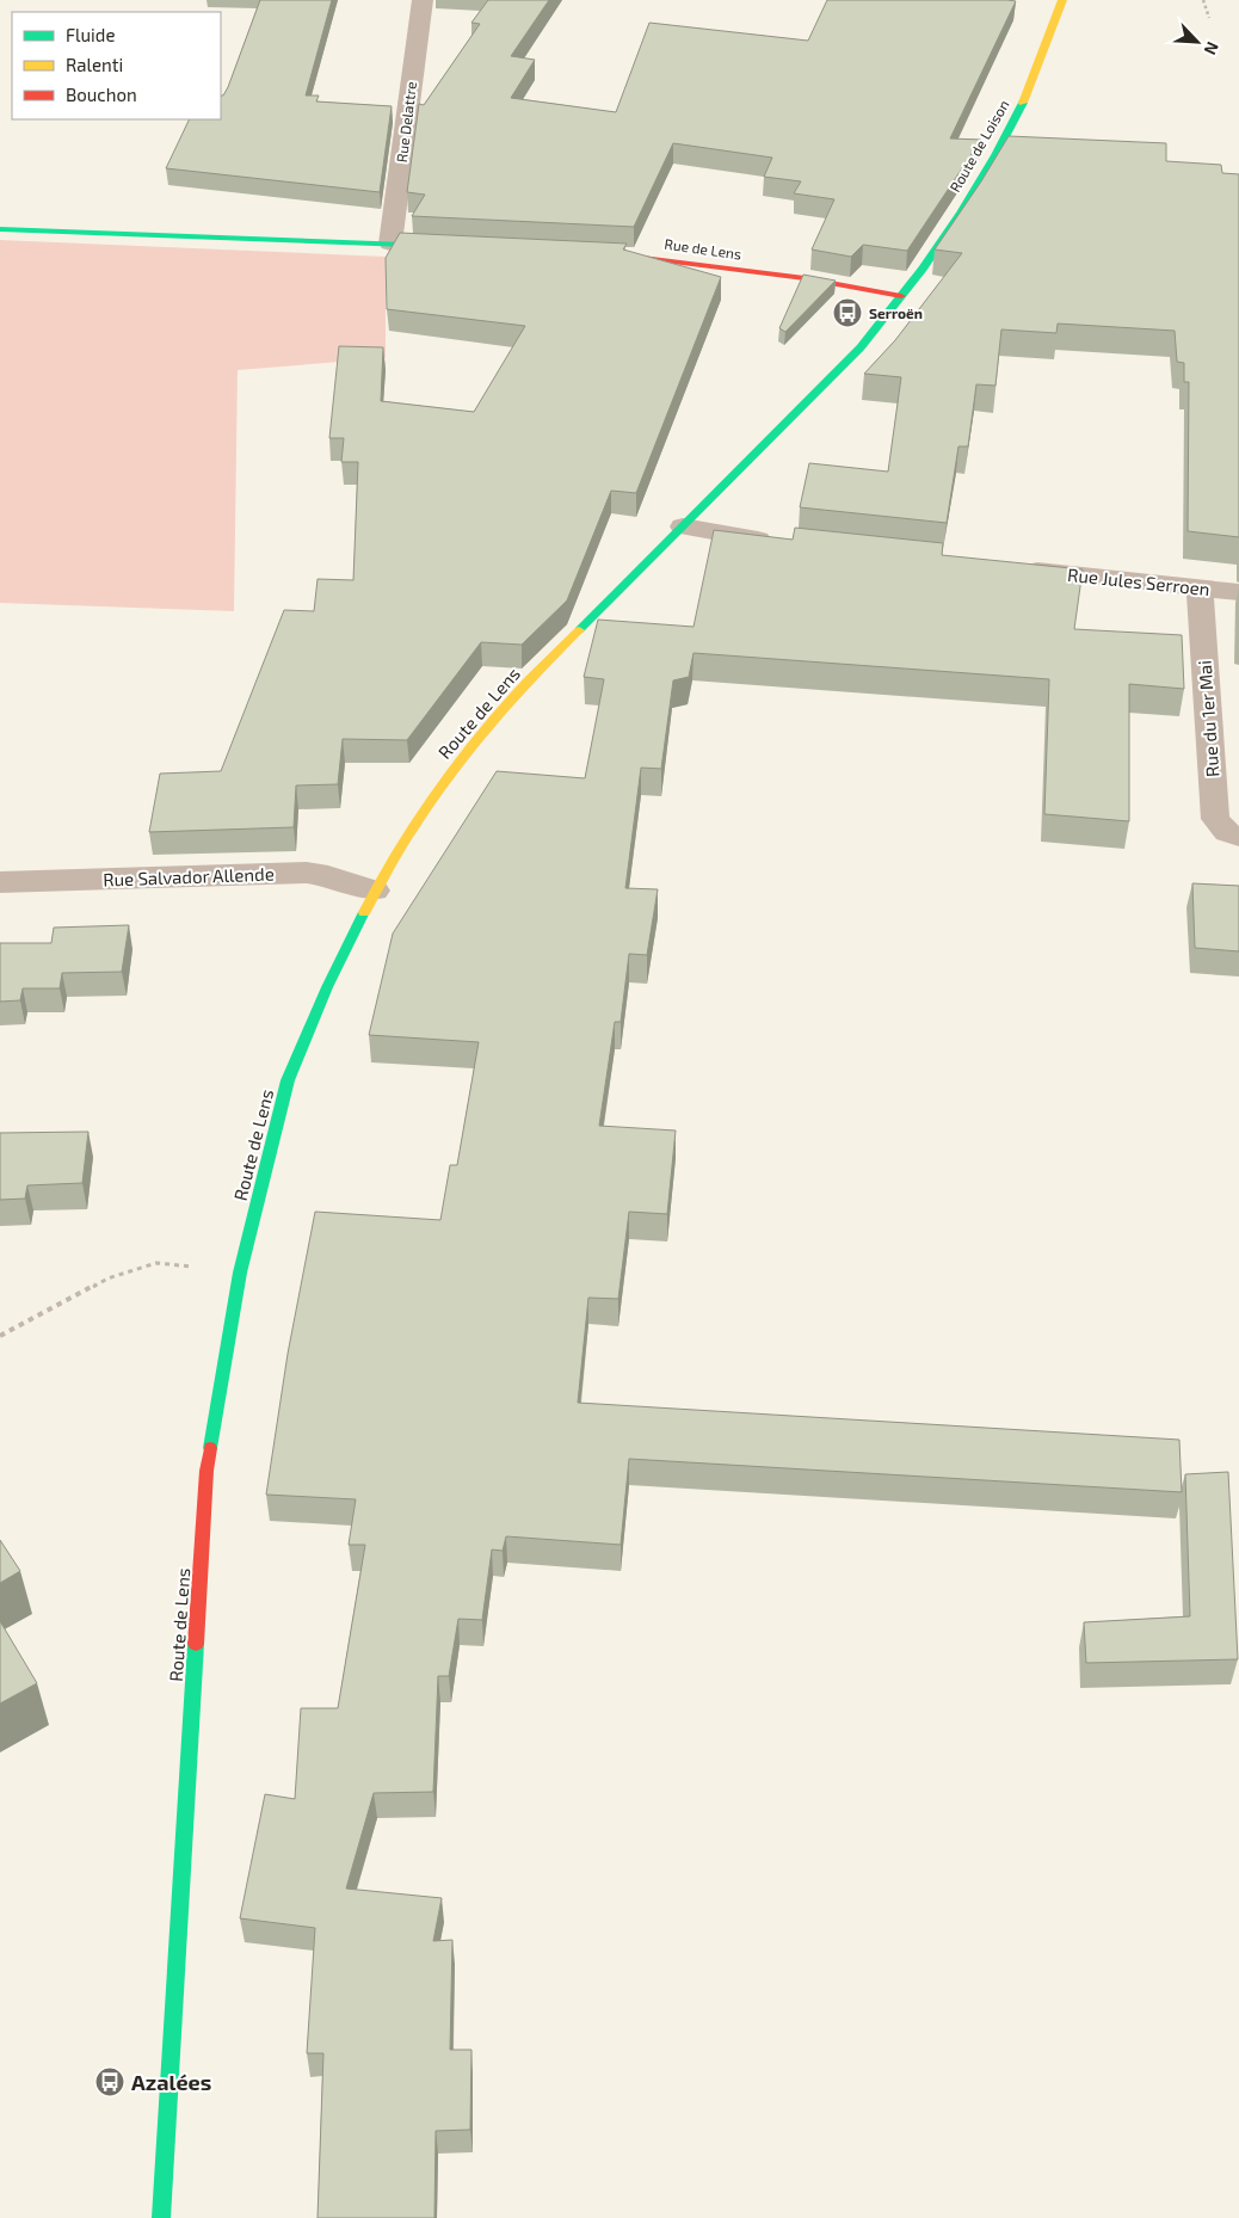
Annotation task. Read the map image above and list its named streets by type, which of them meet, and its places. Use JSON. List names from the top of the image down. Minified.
{"streets":{"street":["Rue Delattre","Route de Loison","Rue de Lens","Rue Jules Serroen","Route de Lens","Rue du 1er Mai","Rue Salvador Allende"]},"crossings":[["Route de Loison","Rue de Lens"],["Route de Loison","Route de Lens"],["Rue de Lens","Route de Lens"],["Rue Jules Serroen","Rue du 1er Mai"],["Route de Lens","Rue Salvador Allende"]],"places":{"bus stop":["Serroën","Azalées"]},"legend":["Fluide","Ralenti","Bouchon"],"north":"bottom right"}
